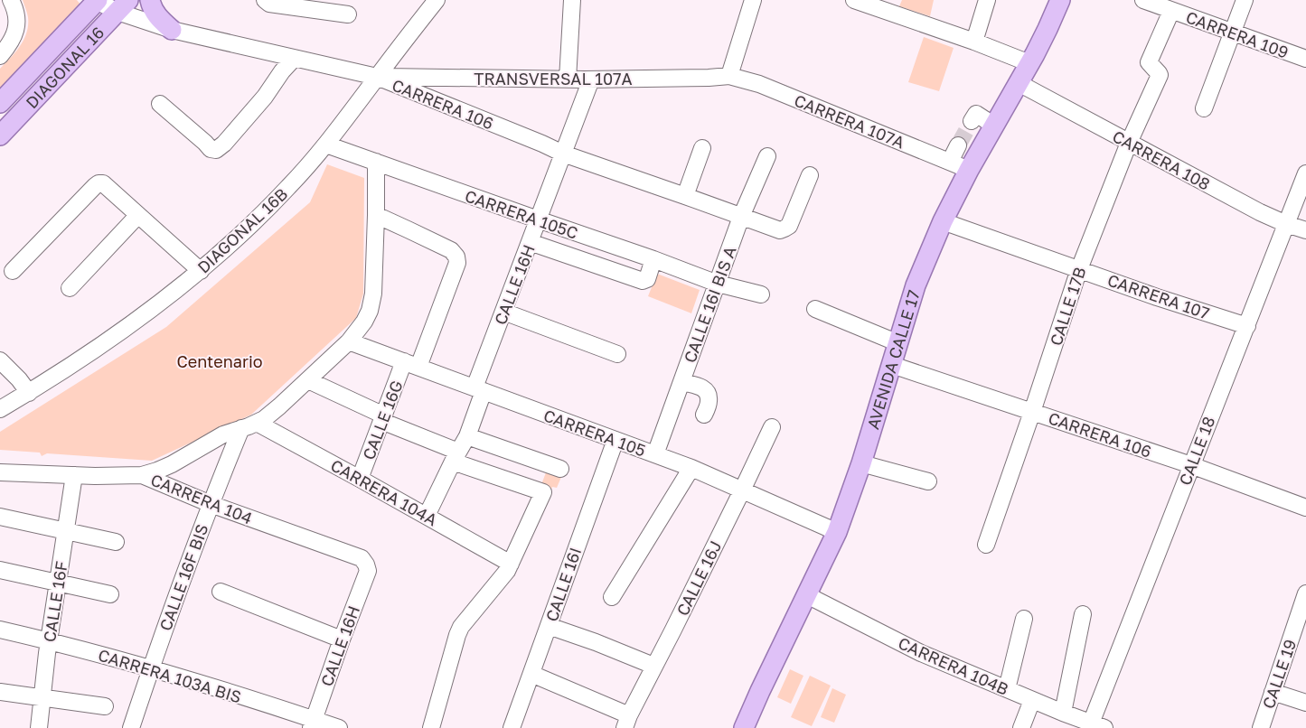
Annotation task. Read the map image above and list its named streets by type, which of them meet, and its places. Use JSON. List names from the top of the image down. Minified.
{"streets":{"main road":["DIAGONAL 16","AVENIDA CALLE 17"],"street":["CARRERA 109","TRANSVERSAL 107A","CARRERA 106","CARRERA 107A","CARRERA 108","CARRERA 105C","DIAGONAL 16B","CALLE 16H","CARRERA 107","CALLE 16I BIS A","CALLE 17B","CALLE 16G","CARRERA 105","CALLE 18","CARRERA 104A","CARRERA 104","CALLE 16F BIS","CALLE 16J","CALLE 16I","CALLE 16F","CARRERA 104B","CALLE 19","CARRERA 103A BIS"]},"crossings":[["CARRERA 109","CALLE 17B"],["DIAGONAL 16","CARRERA 106"],["TRANSVERSAL 107A","CARRERA 106"],["TRANSVERSAL 107A","CARRERA 107A"],["TRANSVERSAL 107A","DIAGONAL 16B"],["TRANSVERSAL 107A","CALLE 16H"],["CARRERA 106","DIAGONAL 16B"],["CARRERA 106","CALLE 16H"],["CARRERA 106","CALLE 16I BIS A"],["CARRERA 106","CALLE 17B"],["CARRERA 106","AVENIDA CALLE 17"],["CARRERA 106","CALLE 18"],["CARRERA 107A","AVENIDA CALLE 17"],["CARRERA 108","CALLE 17B"],["CARRERA 108","AVENIDA CALLE 17"],["CARRERA 108","CALLE 18"],["CARRERA 105C","DIAGONAL 16B"],["CARRERA 105C","CALLE 16H"],["CARRERA 105C","CALLE 16I BIS A"],["CALLE 16H","CARRERA 105"],["CALLE 16H","CARRERA 104A"],["CALLE 16H","CARRERA 104"],["CALLE 16H","CARRERA 103A BIS"],["CARRERA 107","CALLE 17B"],["CARRERA 107","AVENIDA CALLE 17"],["CARRERA 107","CALLE 18"],["CALLE 16I BIS A","CARRERA 105"],["AVENIDA CALLE 17","CARRERA 105"],["AVENIDA CALLE 17","CARRERA 104B"],["CALLE 16G","CARRERA 105"],["CALLE 16G","CARRERA 104A"],["CARRERA 105","CALLE 16J"],["CARRERA 105","CALLE 16I"],["CALLE 18","CARRERA 104B"],["CARRERA 104","CALLE 16F BIS"],["CARRERA 104","CALLE 16F"],["CALLE 16F BIS","CARRERA 103A BIS"],["CALLE 16F","CARRERA 103A BIS"]],"parks":["Centenario"]}
